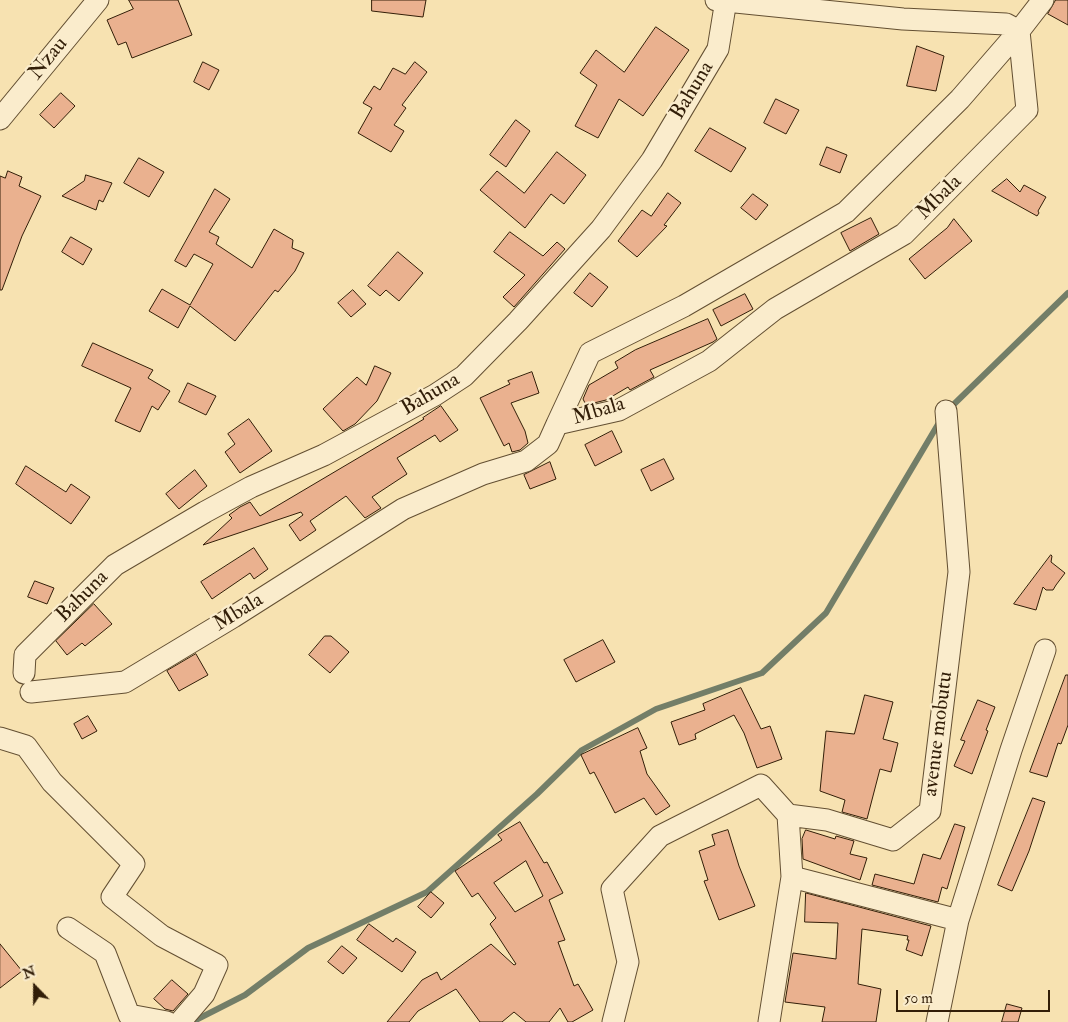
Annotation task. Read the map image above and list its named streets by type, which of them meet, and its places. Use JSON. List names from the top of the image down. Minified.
{"streets":{"street":["Nzau","Bahuna","Mbala","avenue mobutu"]},"crossings":[["Bahuna","Mbala"]],"scale_bar":"50 m","north":"top"}
